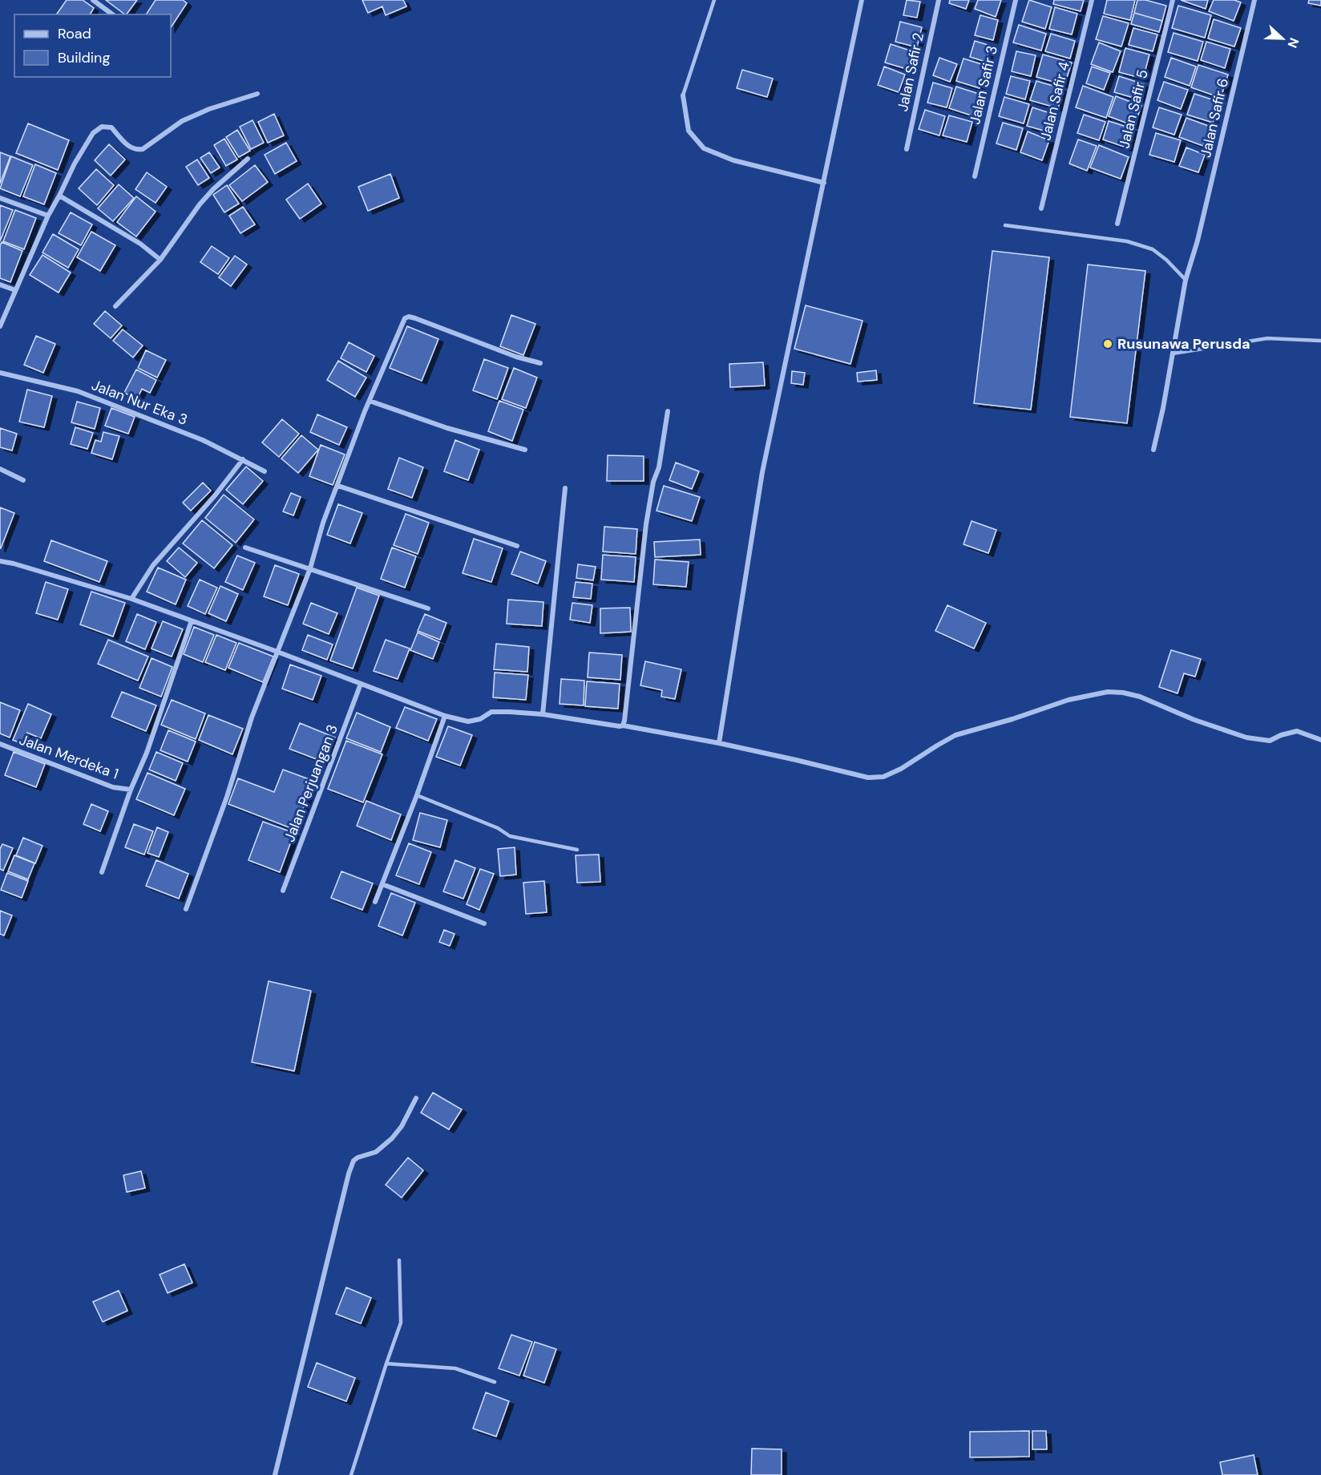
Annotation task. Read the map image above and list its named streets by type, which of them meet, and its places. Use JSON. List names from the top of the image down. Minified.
{"streets":{"street":["Jalan Safir 2","Jalan Safir 3","Jalan Safir 4","Jalan Safir 5","Jalan Safir 6","Jalan Nur Eka 3","Jalan Merdeka 1","Jalan Perjuangan 3"]},"places":["Rusunawa Perusda"],"legend":["Road","Building"],"north":"right"}
